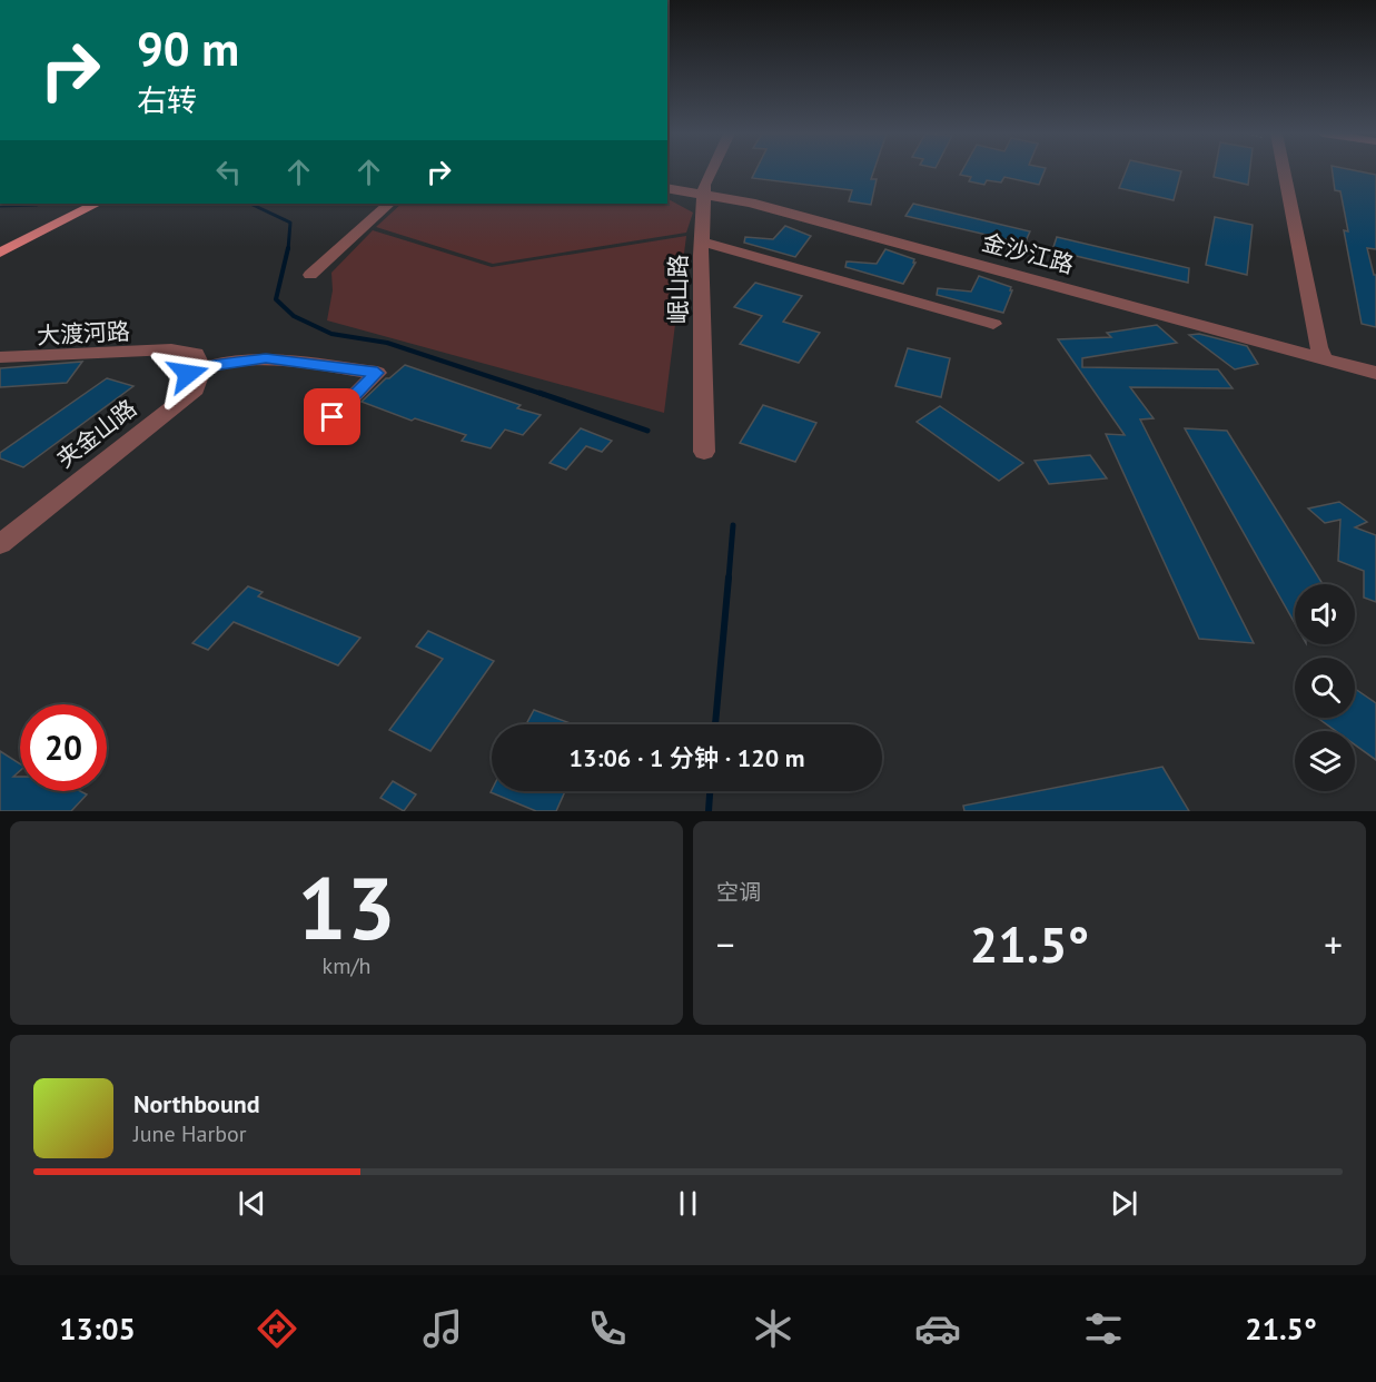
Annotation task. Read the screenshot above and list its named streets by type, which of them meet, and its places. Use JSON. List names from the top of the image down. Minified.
{"streets":{"street":["金沙江路","岷山路","大渡河路","夹金山路"]},"crossings":[["金沙江路","岷山路"],["大渡河路","夹金山路"]],"page":{"turn":["90 m","右转"],"limit":"20","trip":"13:06 · 1 分钟 · 120 m","tile":[["13","km/h"],"空调"],"heat":["−","21.5°","+"],"song":["Northbound","June Harbor"],"tabs":["13:05","21.5°"]}}
